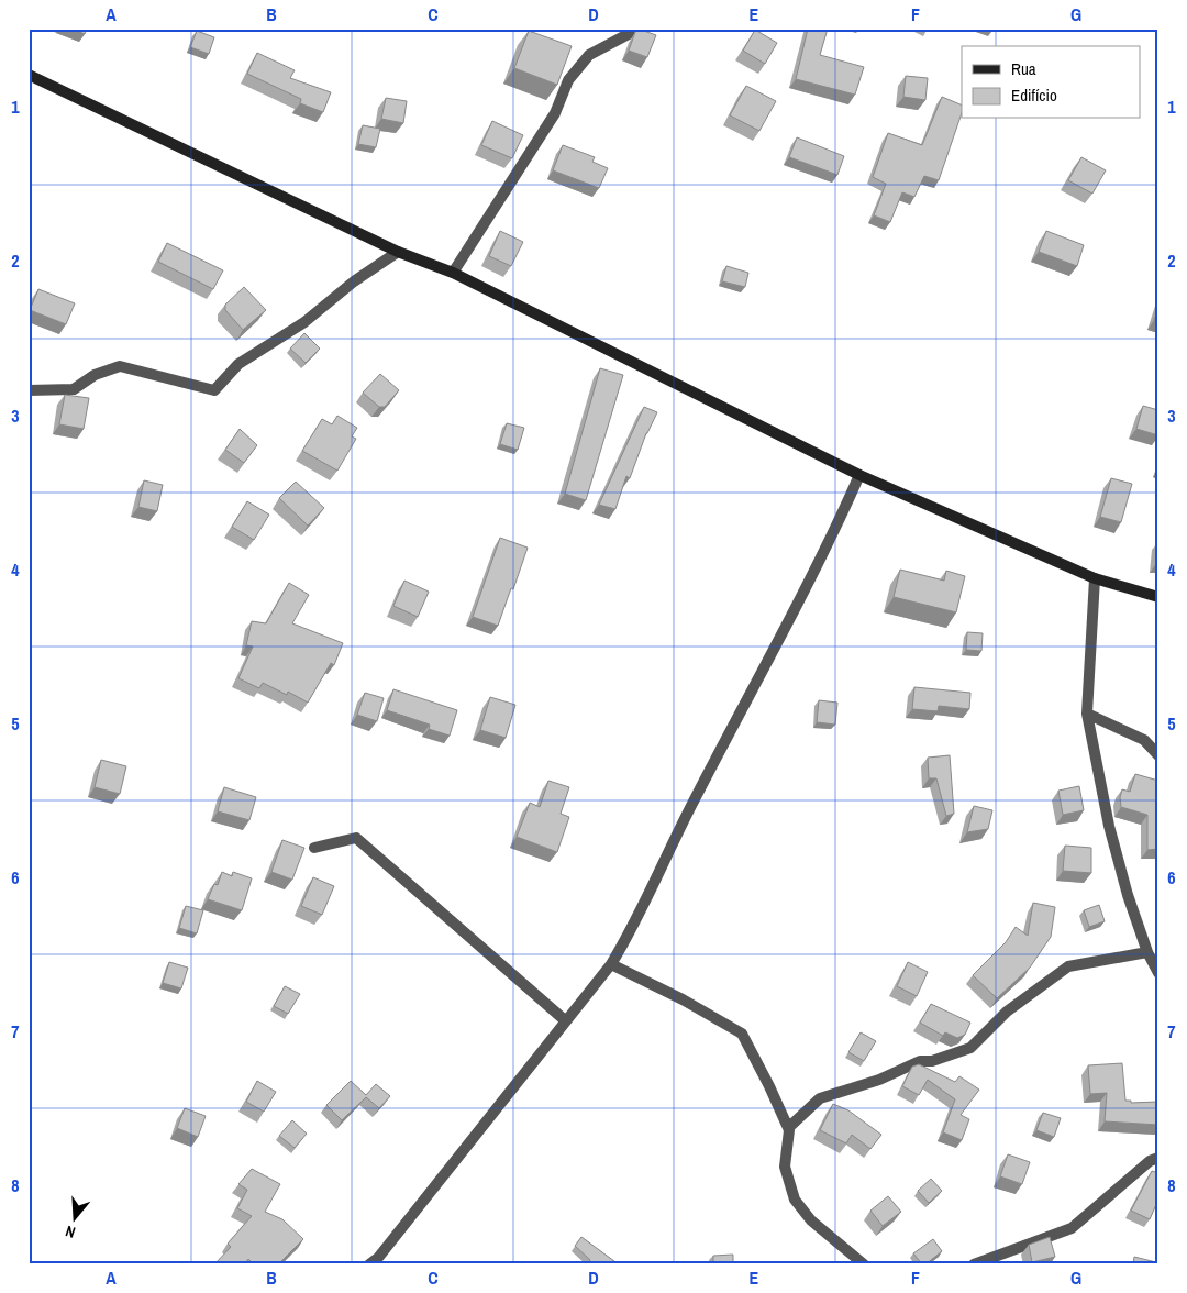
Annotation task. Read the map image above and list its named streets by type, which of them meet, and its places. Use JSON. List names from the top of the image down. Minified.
{"legend":["Rua","Edifício"],"north":"bottom","grid":{"columns":["A","B","C","D","E","F","G"],"rows":["1","2","3","4","5","6","7","8"]}}
